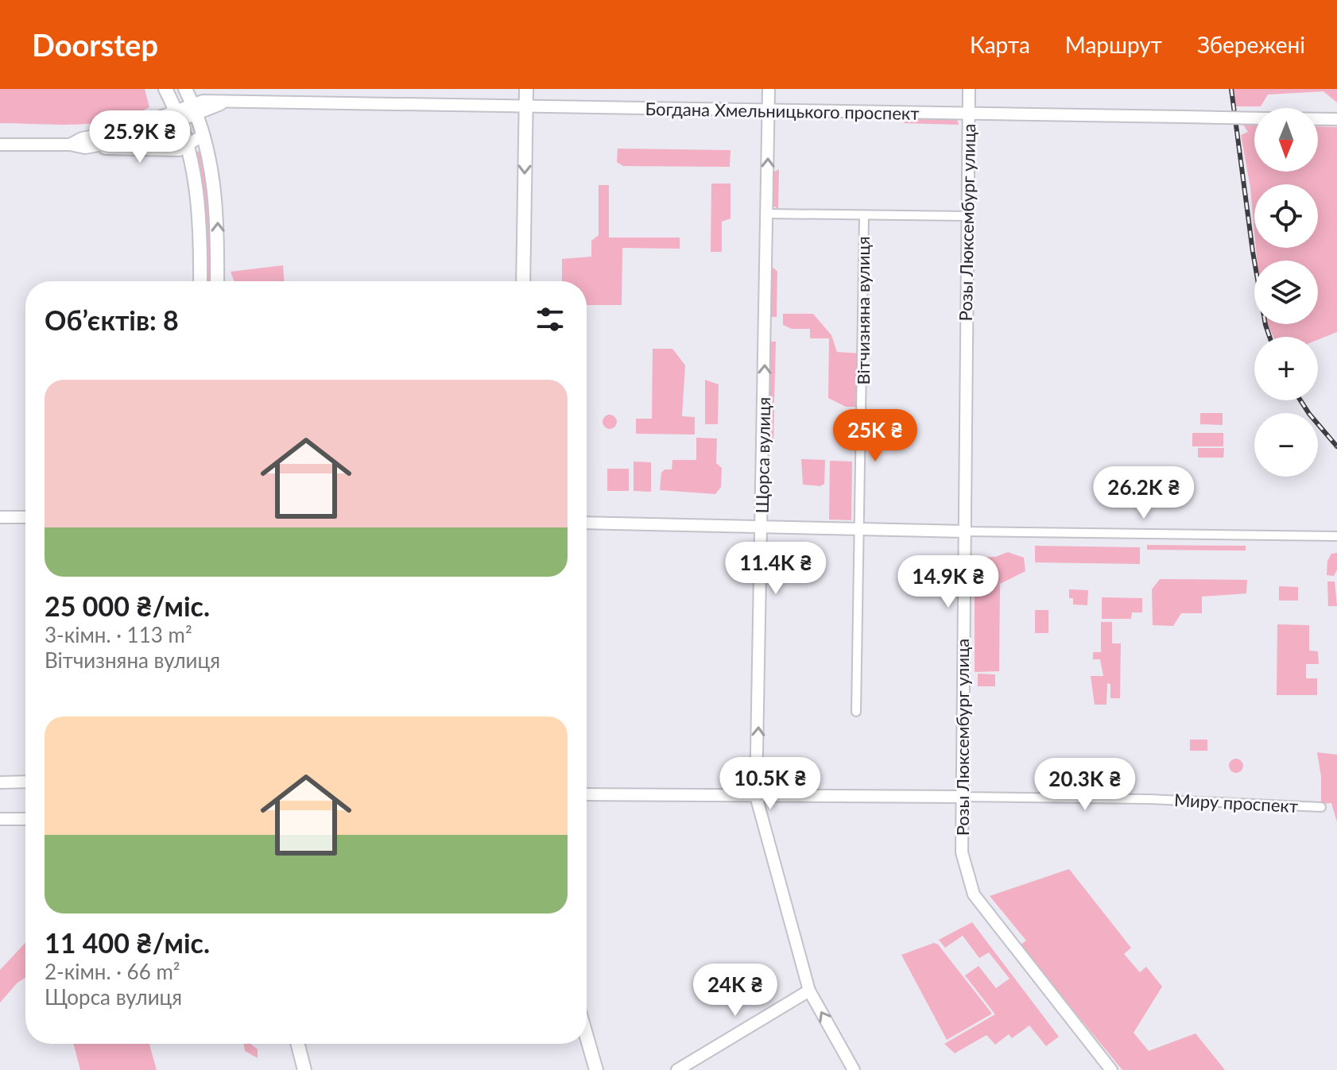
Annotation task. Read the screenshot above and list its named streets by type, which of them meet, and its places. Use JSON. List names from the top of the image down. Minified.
{"streets":{"street":["Богдана Хмельницького проспект","Розы Люксембург улица","Вітчизняна вулиця","Щорса вулиця","Миру проспект"]},"crossings":[["Богдана Хмельницького проспект","Розы Люксембург улица"],["Богдана Хмельницького проспект","Щорса вулиця"],["Розы Люксембург улица","Вітчизняна вулиця"],["Розы Люксембург улица","Миру проспект"],["Вітчизняна вулиця","Щорса вулиця"],["Щорса вулиця","Миру проспект"]],"one_way":["Щорса вулиця"],"north":"bottom","page":{"header":"Doorstep","nav":["Карта","Маршрут","Збережені"],"map_buttons":["+","−"],"price":["25.9K ₴","25K ₴","26.2K ₴","11.4K ₴","14.9K ₴","10.5K ₴","20.3K ₴","24K ₴"],"heading":"Об’єктів: 8","list":[{"name":"25 000 ₴/міс.","note":"3-кімн. · 113 m² · Вітчизняна вулиця"},{"name":"11 400 ₴/міс.","note":"2-кімн. · 66 m² · Щорса вулиця"}]}}
